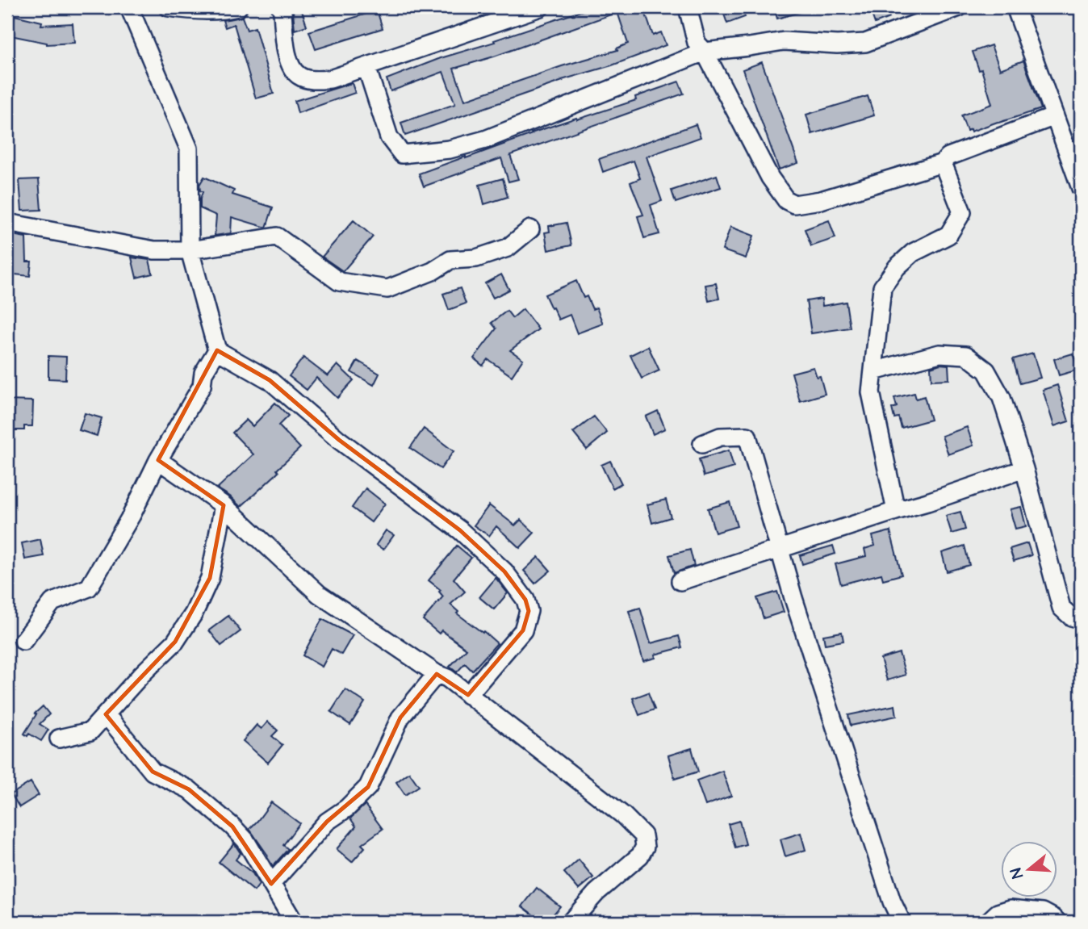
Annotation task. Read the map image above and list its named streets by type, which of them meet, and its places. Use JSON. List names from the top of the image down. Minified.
{"north":"left"}
